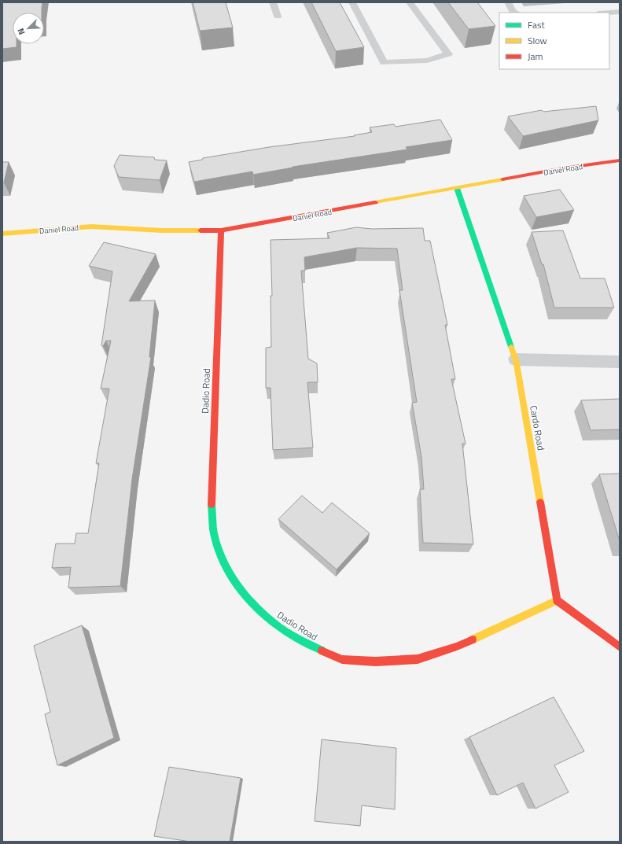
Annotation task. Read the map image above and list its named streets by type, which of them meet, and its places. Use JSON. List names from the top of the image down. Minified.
{"streets":{"street":["Daniel Road","Dadio Road","Cardo Road"]},"crossings":[["Daniel Road","Dadio Road"],["Daniel Road","Cardo Road"],["Dadio Road","Cardo Road"]],"legend":["Fast","Slow","Jam"],"north":"bottom left"}
